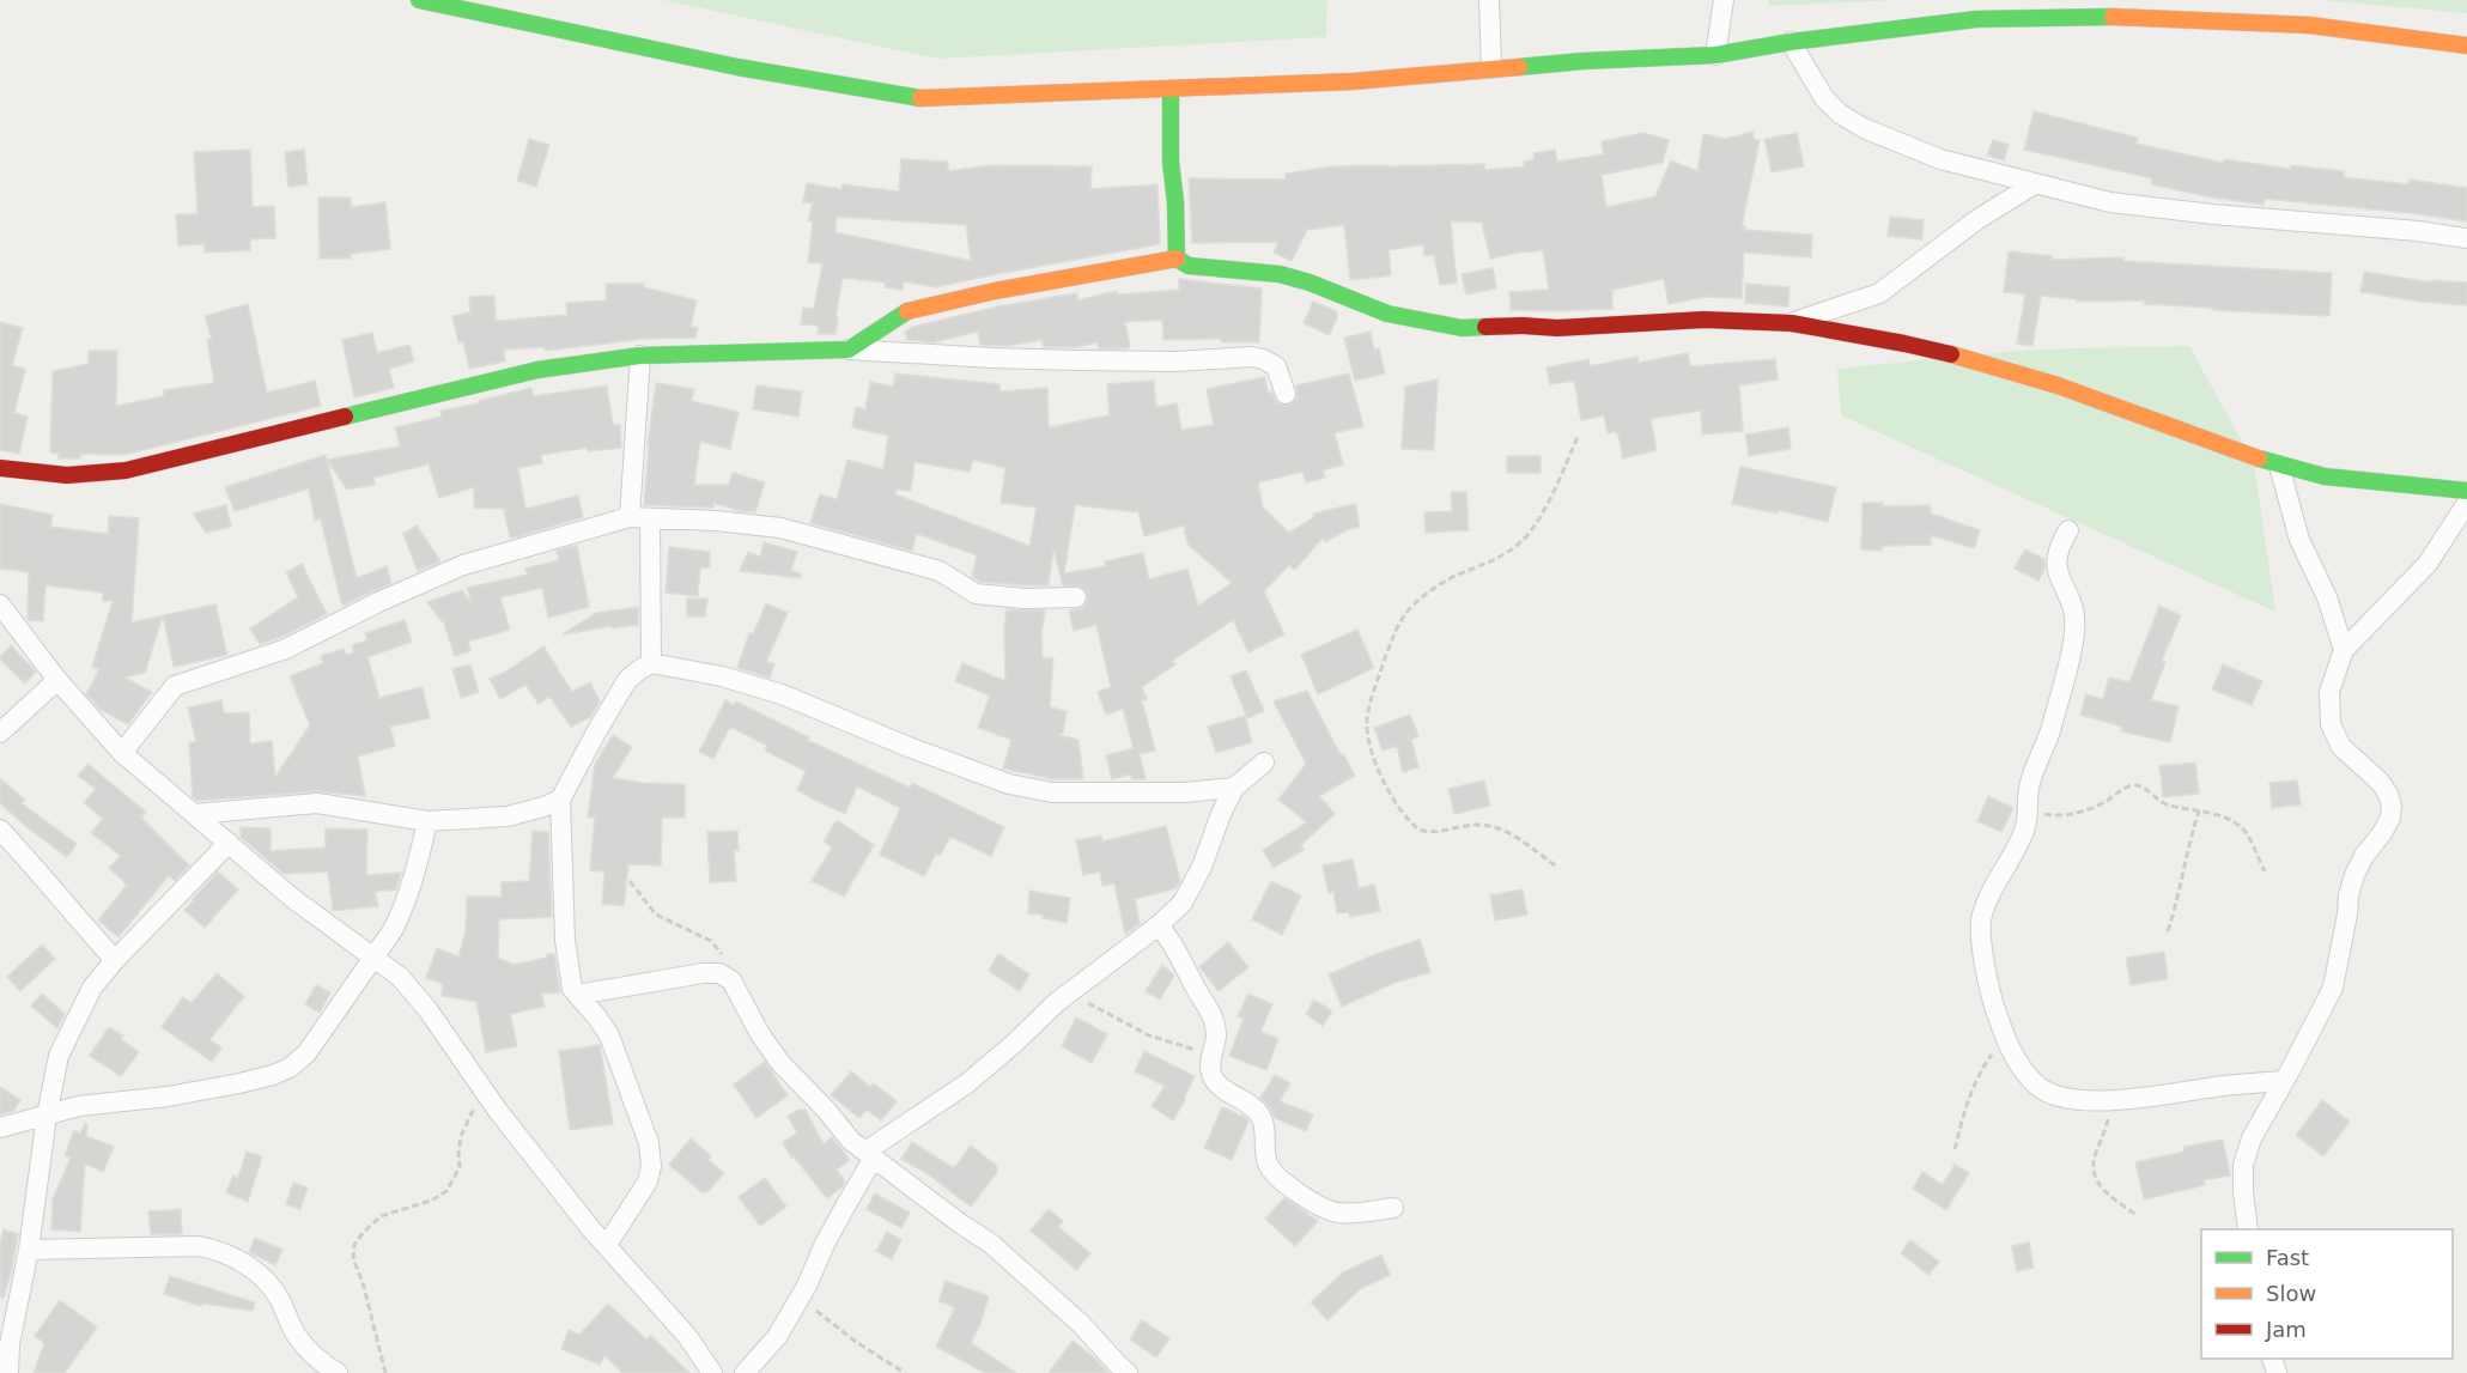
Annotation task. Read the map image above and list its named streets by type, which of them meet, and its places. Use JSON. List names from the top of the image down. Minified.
{"legend":["Fast","Slow","Jam"]}
